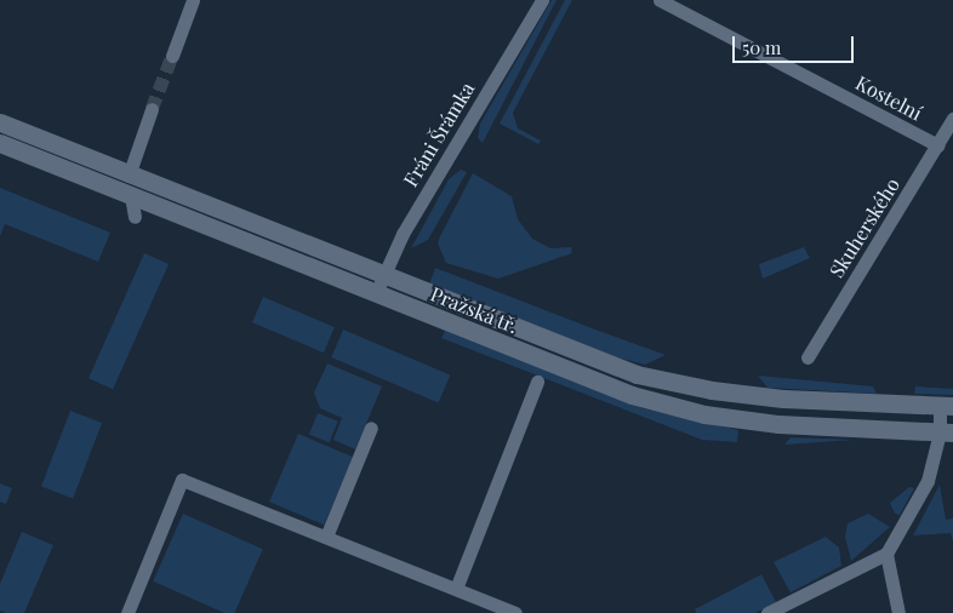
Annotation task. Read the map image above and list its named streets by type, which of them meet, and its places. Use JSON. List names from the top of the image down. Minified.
{"streets":{"street":["Kostelní","Fráni Šrámka","Skuherského","Pražská tř."]},"crossings":[["Kostelní","Skuherského"],["Fráni Šrámka","Pražská tř."]],"scale_bar":"50 m"}
